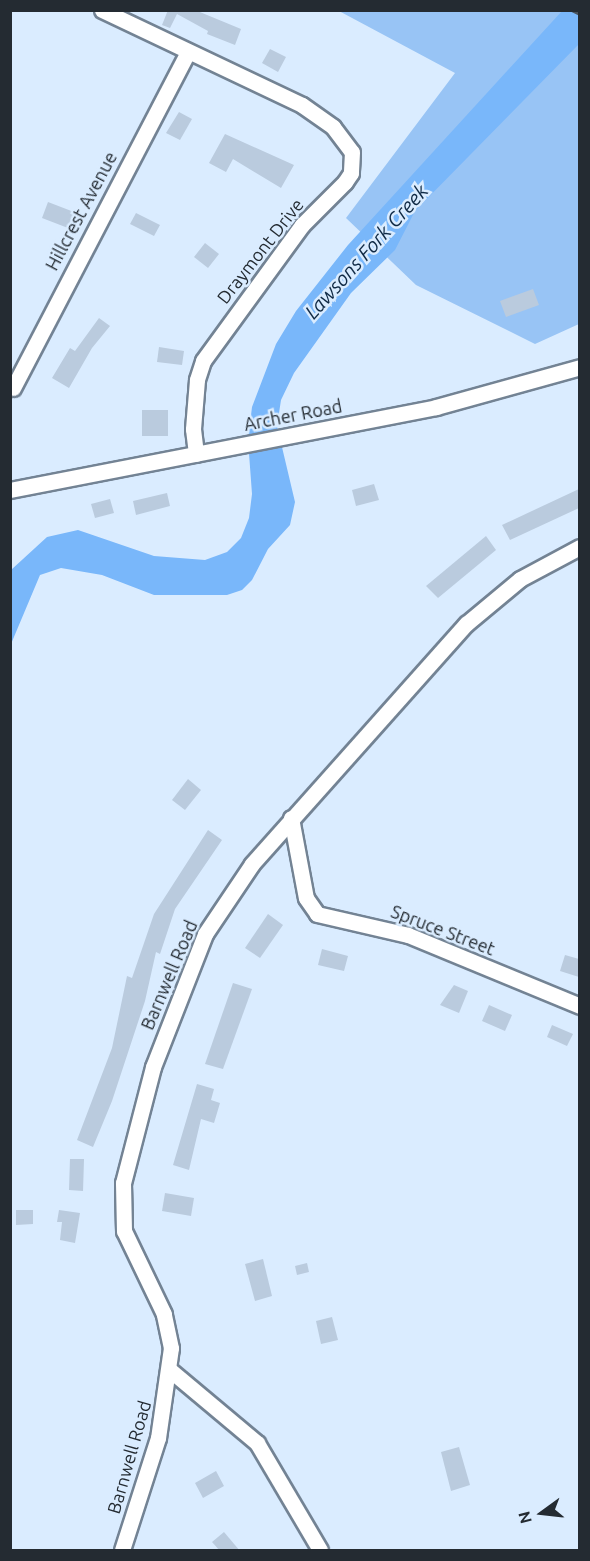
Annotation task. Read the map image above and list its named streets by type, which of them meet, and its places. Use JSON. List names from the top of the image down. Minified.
{"streets":{"street":["Hillcrest Avenue","Draymont Drive","Archer Road","Spruce Street","Barnwell Road"]},"crossings":[["Hillcrest Avenue","Draymont Drive"],["Draymont Drive","Archer Road"],["Spruce Street","Barnwell Road"]],"water":["Lawsons Fork Creek"],"north":"left"}
